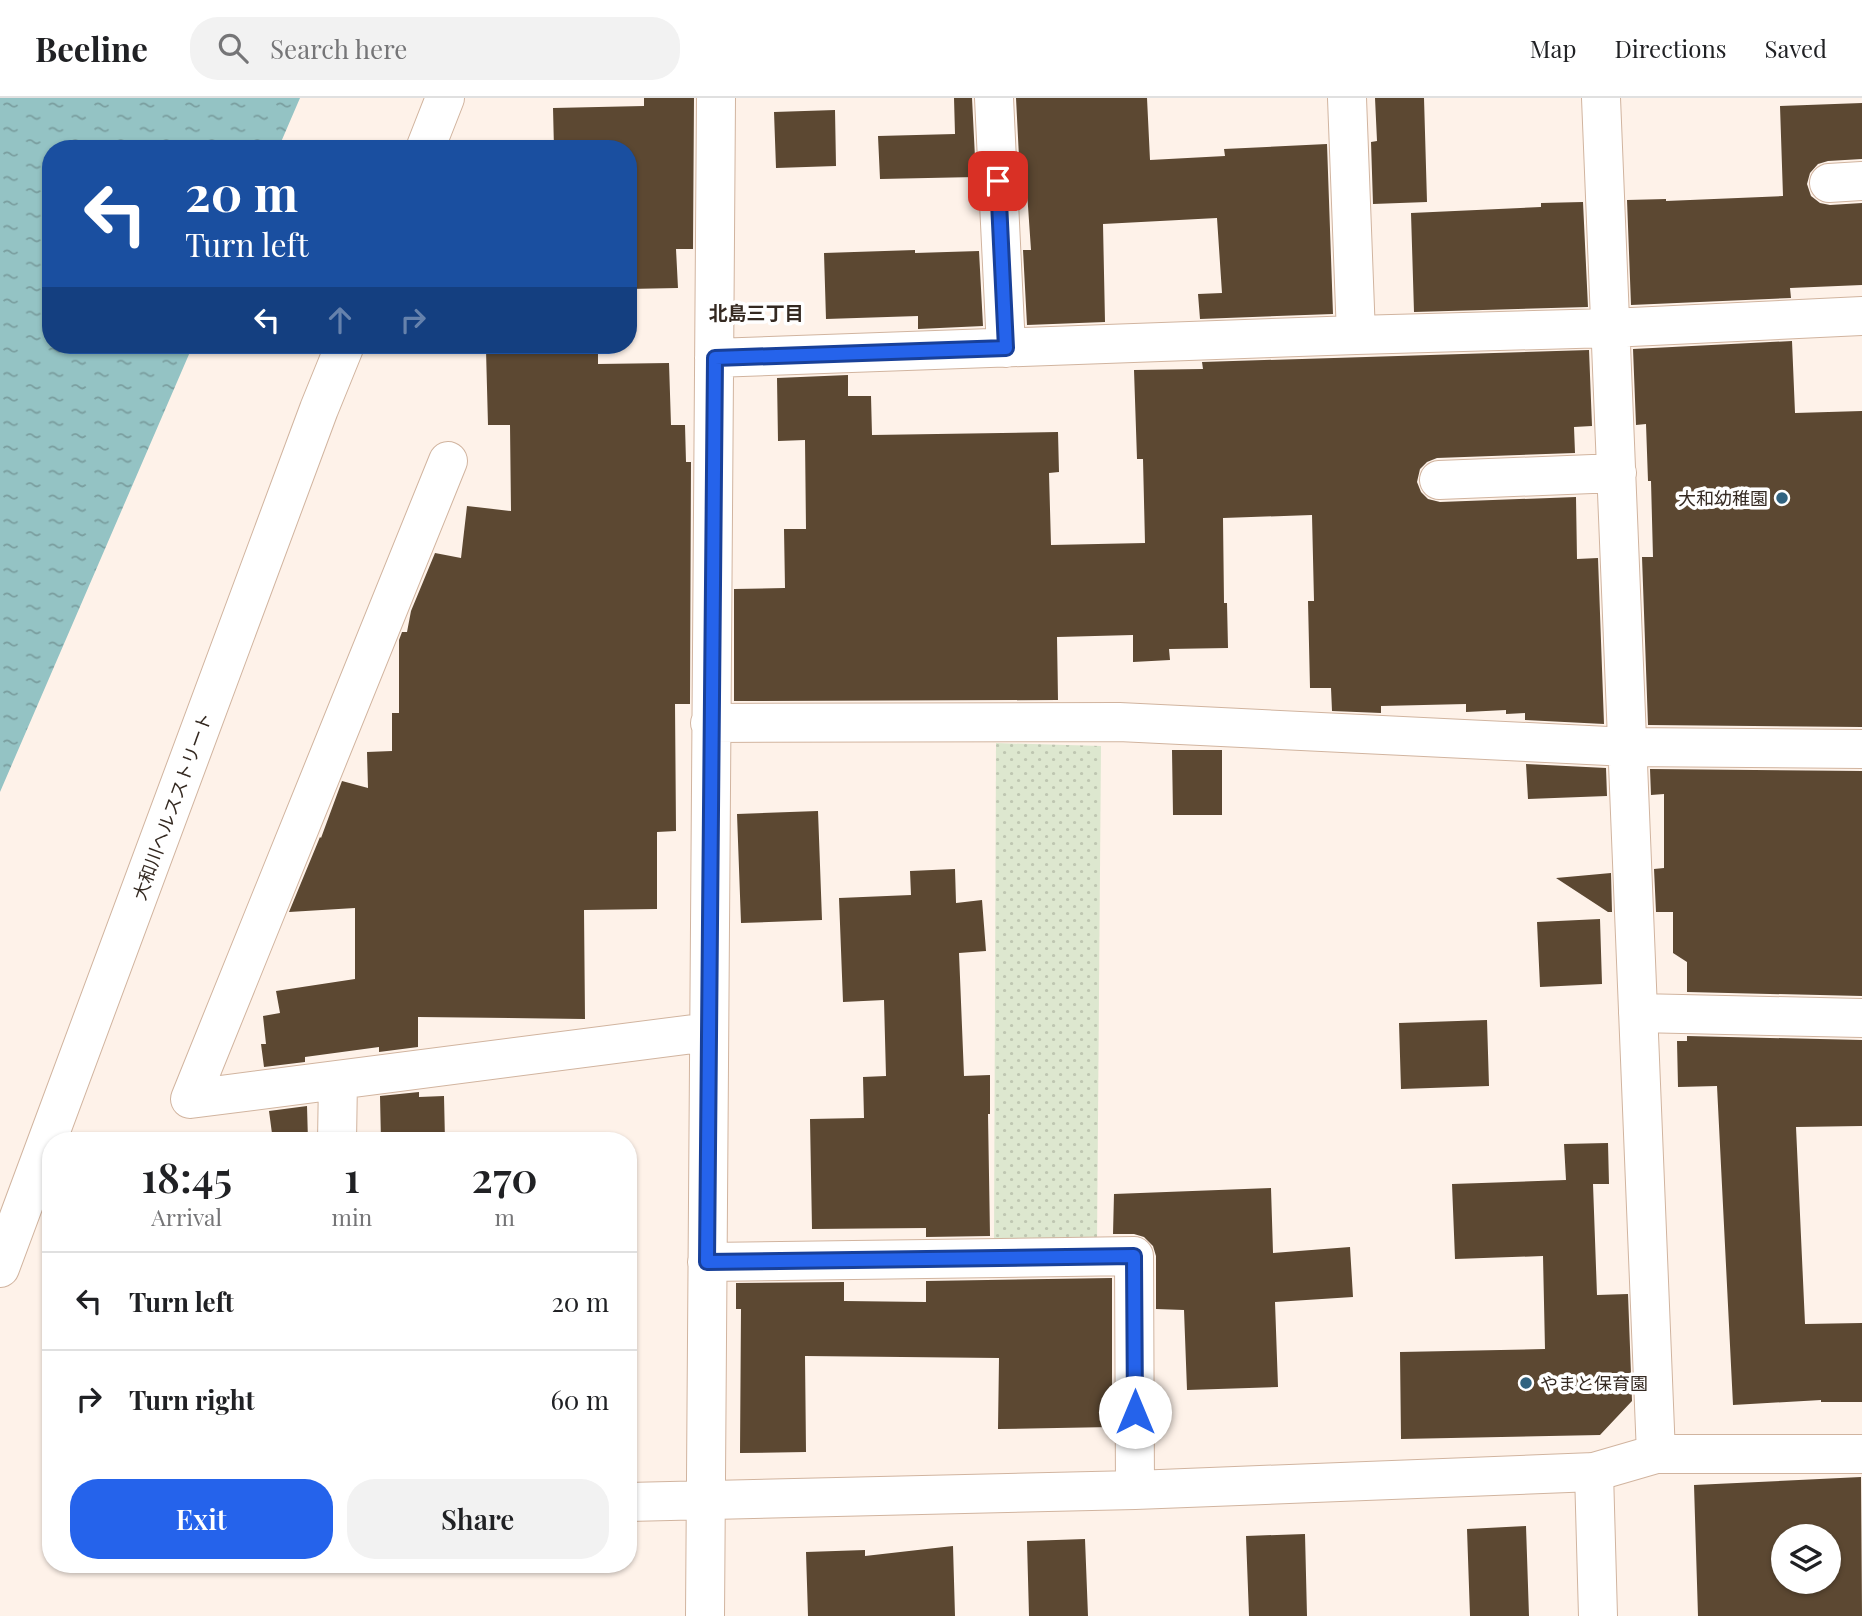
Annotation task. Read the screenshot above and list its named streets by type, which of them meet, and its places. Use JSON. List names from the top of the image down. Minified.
{"streets":{"street":["大和川ヘルスストリート"]},"districts":["北島三丁目"],"places":["大和幼稚園","やまと保育園"],"page":{"header":"Beeline","search":"Search here","nav":["Map","Directions","Saved"],"turn":["20 m","Turn left"],"eta":["18:45","Arrival","1","min","270","m"],"list":[{"name":"Turn left","value":"20 m"},{"name":"Turn right","value":"60 m"}],"buttons":["Exit","Share"]}}
